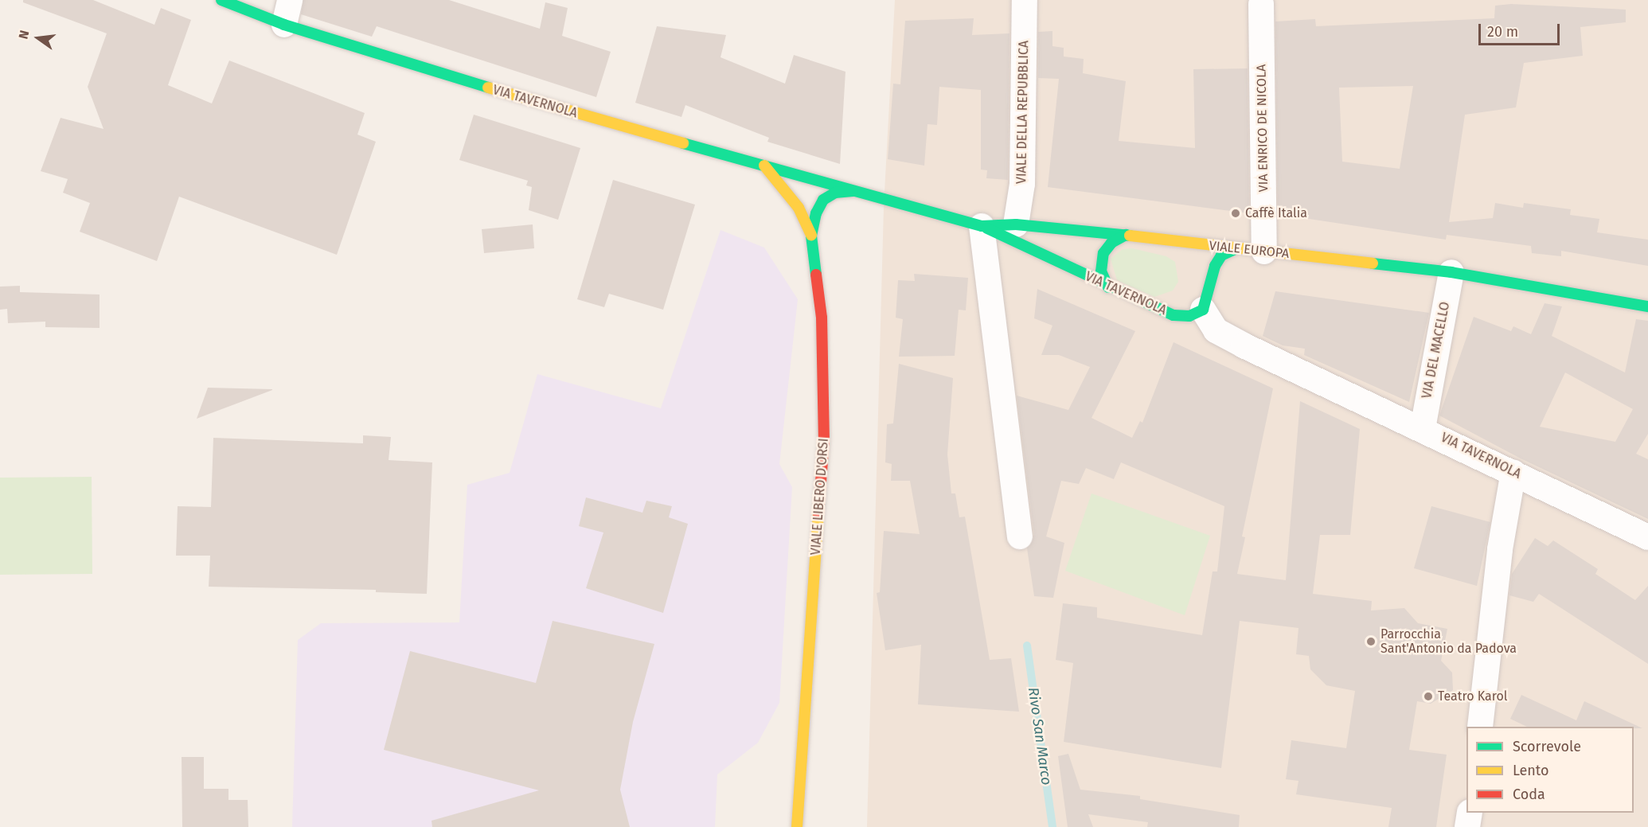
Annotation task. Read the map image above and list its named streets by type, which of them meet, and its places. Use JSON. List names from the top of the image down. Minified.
{"streets":{"main road":["VIA TAVERNOLA","VIALE EUROPA","VIALE LIBERO D'ORSI"],"street":["VIALE DELLA REPUBBLICA","VIA ENRICO DE NICOLA","VIA DEL MACELLO"]},"crossings":[["VIA TAVERNOLA","VIALE EUROPA"],["VIA TAVERNOLA","VIA DEL MACELLO"],["VIA TAVERNOLA","VIALE LIBERO D'ORSI"],["VIALE DELLA REPUBBLICA","VIALE EUROPA"],["VIA ENRICO DE NICOLA","VIALE EUROPA"],["VIALE EUROPA","VIA DEL MACELLO"],["VIALE EUROPA","VIALE LIBERO D'ORSI"]],"water":["Rivo San Marco"],"places":["Caffè Italia","Parrocchia Sant'Antonio da Padova","Teatro Karol"],"legend":["Scorrevole","Lento","Coda"],"scale_bar":"20 m","north":"left"}
